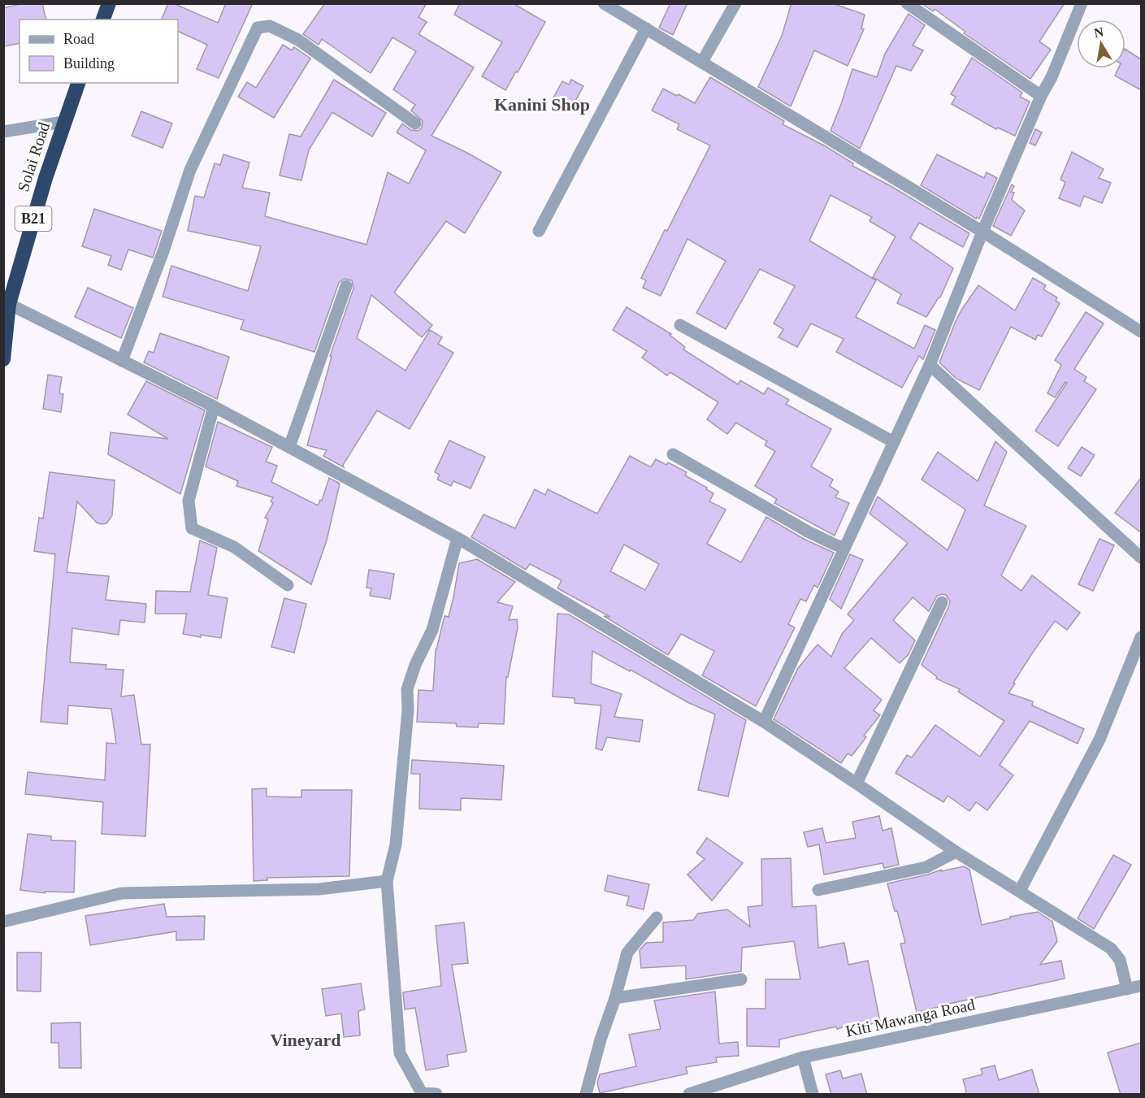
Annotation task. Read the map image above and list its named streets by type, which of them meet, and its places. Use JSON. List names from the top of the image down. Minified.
{"streets":{"highway":["Solai Road","B21"],"street":["Kiti Mawanga Road"]},"districts":["Kanini Shop","Vineyard"],"legend":["Road","Building"],"north":"top"}
